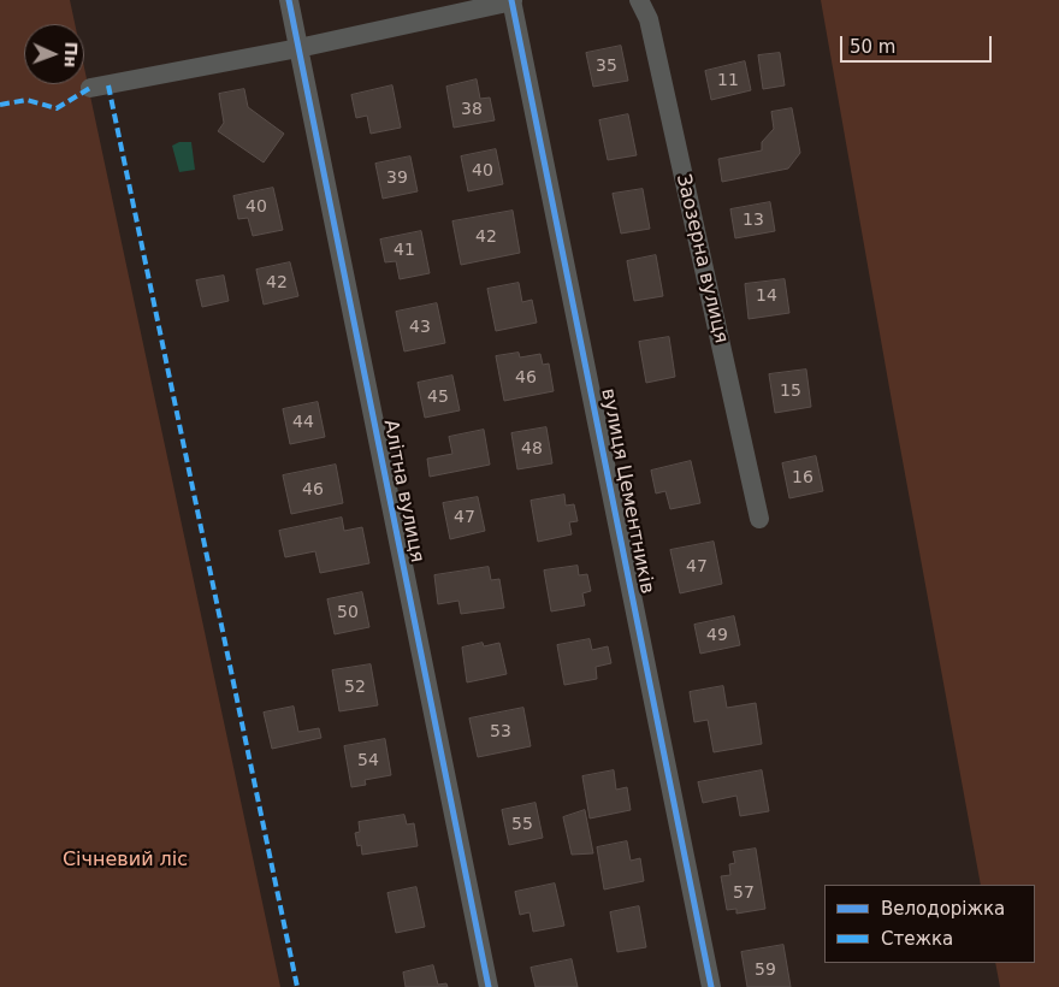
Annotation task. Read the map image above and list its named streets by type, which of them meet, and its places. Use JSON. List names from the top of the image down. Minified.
{"streets":{"street":["Заозерна вулиця","Алітна вулиця","вулиця Цементників"]},"parks":["Січневий ліс"],"house_numbers":["35","11","38","40","39","40","13","42","41","42","14","43","46","15","45","44","48","16","46","47","47","50","49","52","53","54","55","57","59"],"legend":["Велодоріжка","Стежка"],"scale_bar":"50 m","north":"right"}
